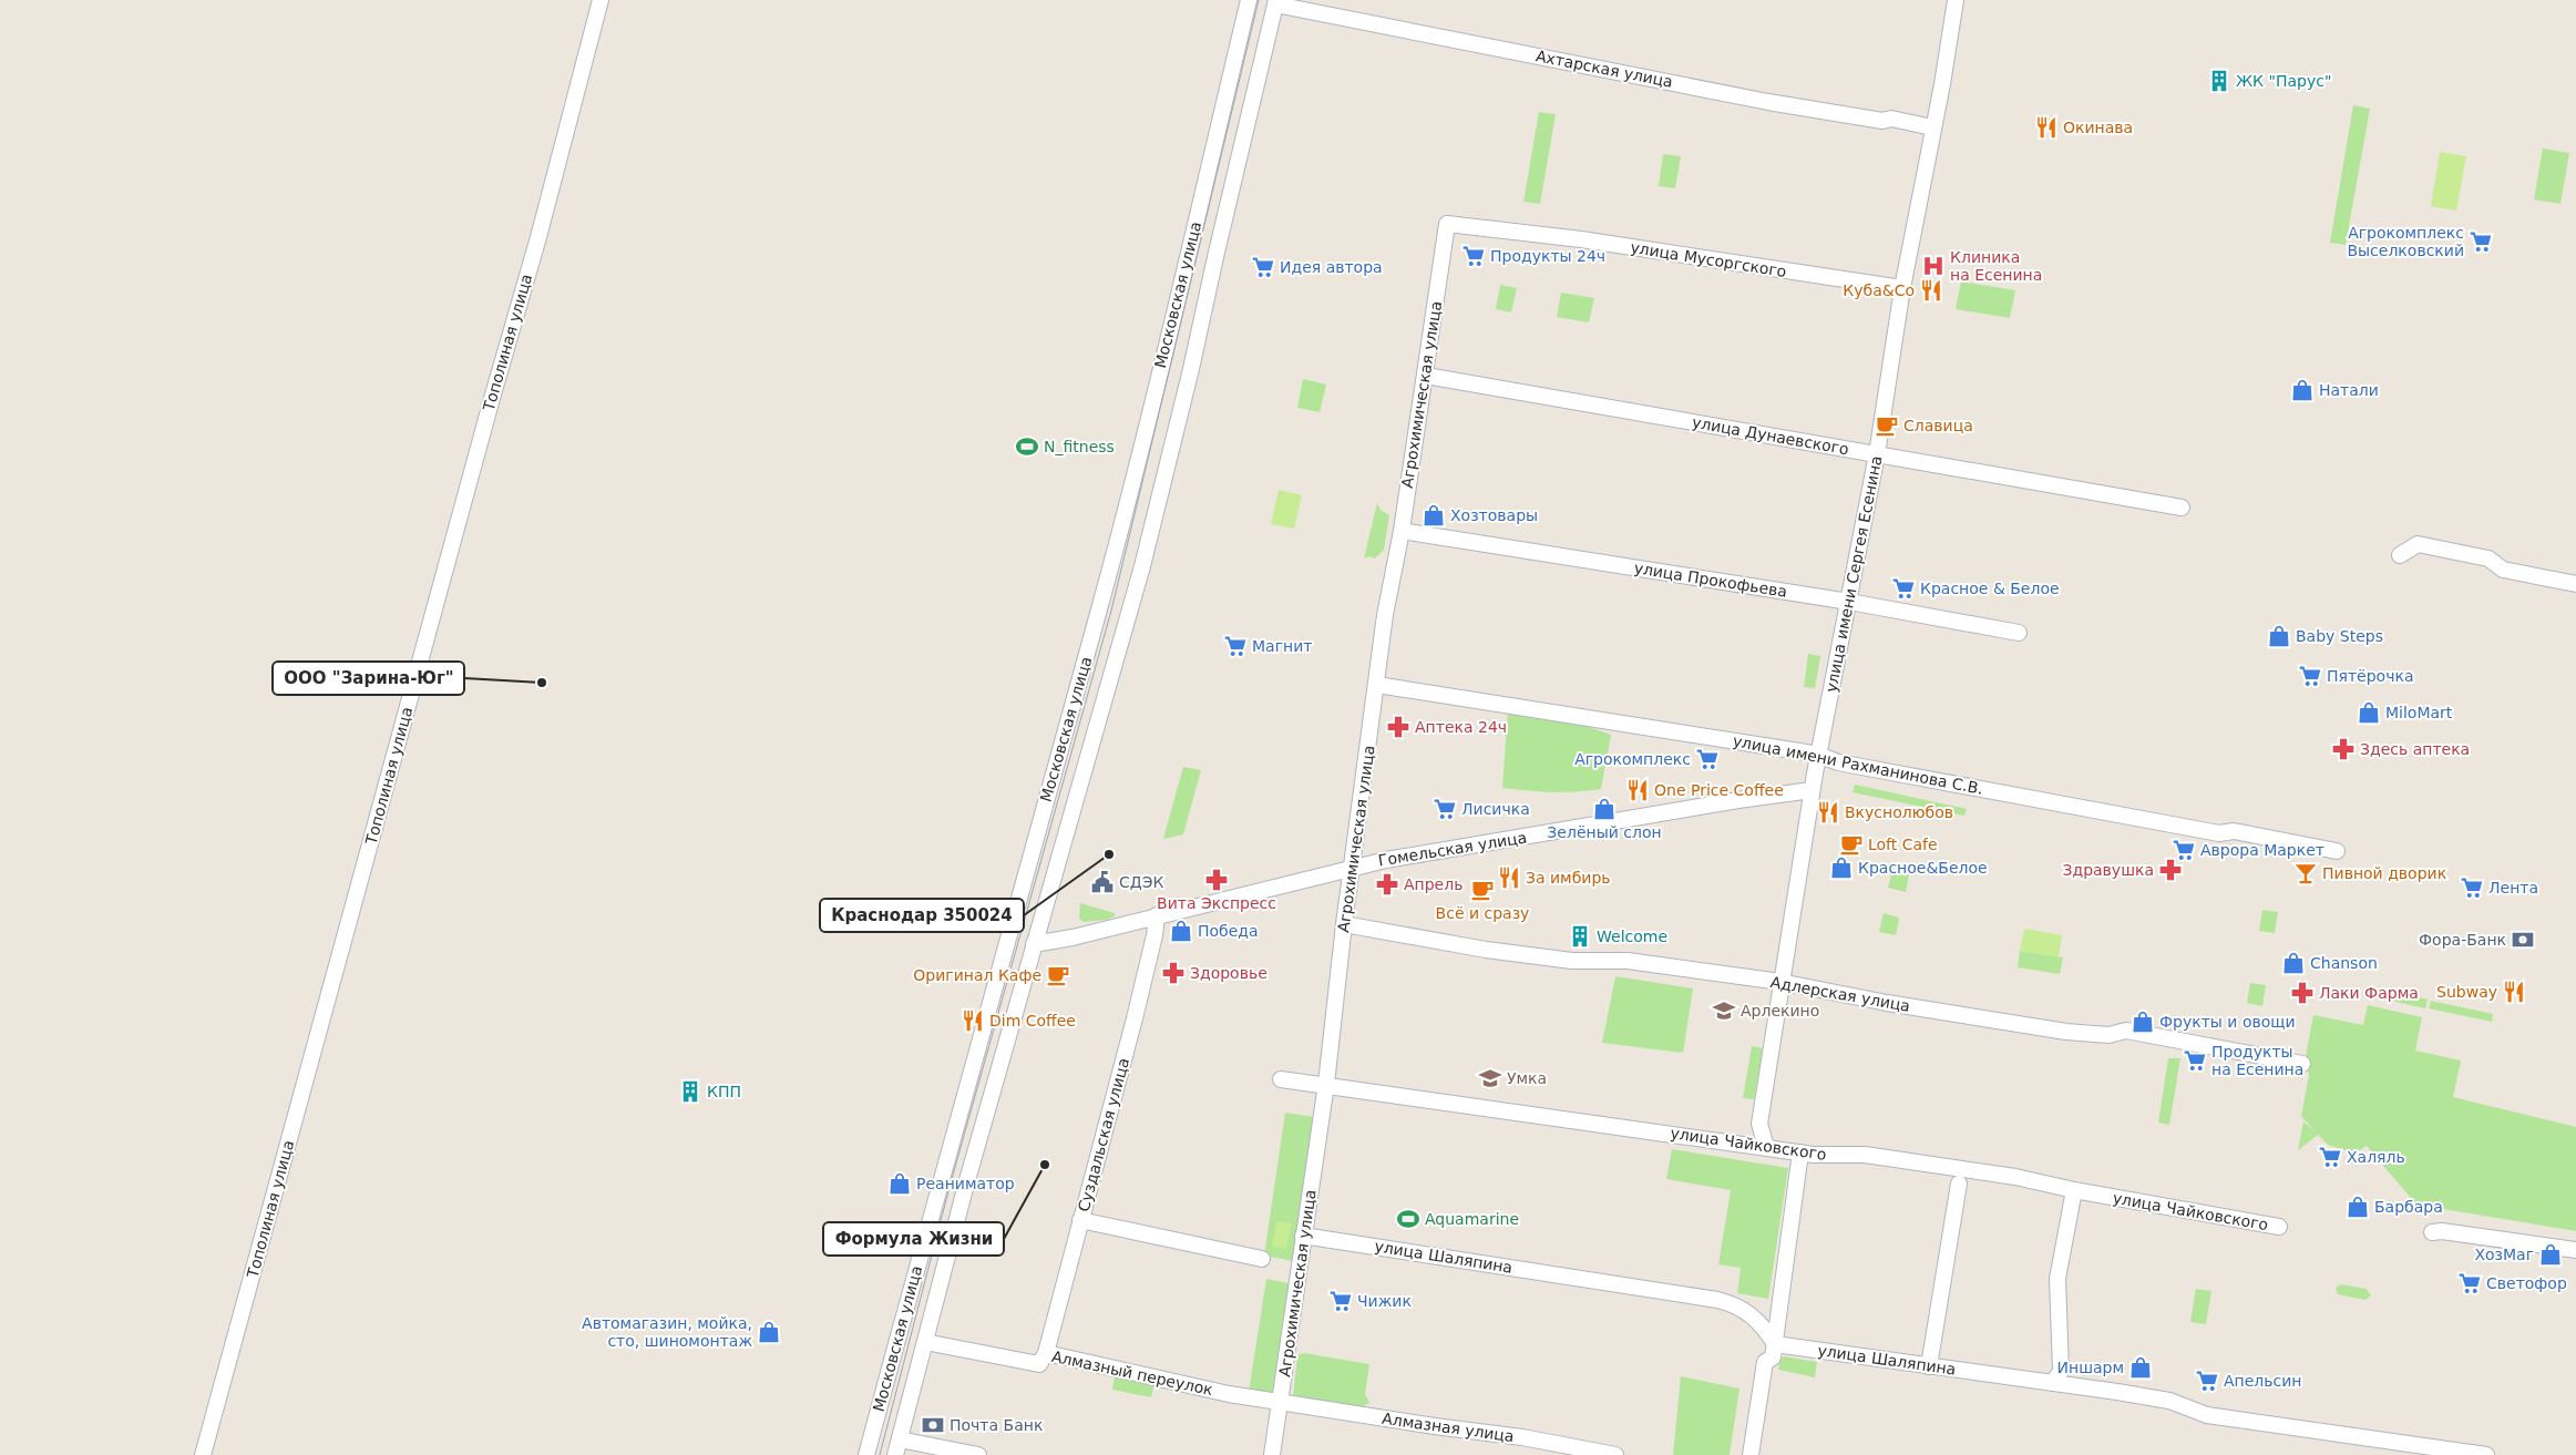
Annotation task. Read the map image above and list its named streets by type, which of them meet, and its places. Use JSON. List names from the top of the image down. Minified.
{"streets":{"street":["Ахтарская улица","улица Мусоргского","Московская улица","Тополиная улица","Агрохимическая улица","улица Дунаевского","улица имени Сергея Есенина","улица Прокофьева","улица имени Рахманинова С.В.","Гомельская улица","Адлерская улица","Суздальская улица","улица Чайковского","улица Шаляпина","Алмазный переулок","Алмазная улица"]},"crossings":[["Ахтарская улица","Московская улица"],["Ахтарская улица","улица имени Сергея Есенина"],["улица Мусоргского","Агрохимическая улица"],["улица Мусоргского","улица имени Сергея Есенина"],["Московская улица","Гомельская улица"],["Московская улица","Алмазный переулок"],["Агрохимическая улица","улица Дунаевского"],["Агрохимическая улица","улица Прокофьева"],["Агрохимическая улица","улица имени Рахманинова С.В."],["Агрохимическая улица","Гомельская улица"],["Агрохимическая улица","Адлерская улица"],["Агрохимическая улица","улица Чайковского"],["Агрохимическая улица","улица Шаляпина"],["Агрохимическая улица","Алмазный переулок"],["Агрохимическая улица","Алмазная улица"],["улица Дунаевского","улица имени Сергея Есенина"],["улица имени Сергея Есенина","улица Прокофьева"],["улица имени Сергея Есенина","улица имени Рахманинова С.В."],["улица имени Сергея Есенина","Гомельская улица"],["улица имени Сергея Есенина","Адлерская улица"],["улица имени Сергея Есенина","улица Чайковского"],["Гомельская улица","Суздальская улица"],["Суздальская улица","Алмазный переулок"],["Алмазный переулок","Алмазная улица"]],"places":{"building":["ЖК \"Парус\"","Welcome","КПП"],"restaurant":["Окинава","Куба&Co","One Price Coffee","Вкуснолюбов","За имбирь","Subway","Dim Coffee"],"supermarket":["Агрокомплекс Выселковский","Продукты 24ч","Идея автора","Красное & Белое","Магнит","Пятёрочка","Агрокомплекс","Лисичка","Аврора Маркет","Лента","Продукты на Есенина","Халяль","Светофор","Чижик","Апельсин"],"hospital":["Клиника на Есенина"],"shop":["Натали","Хозтовары","Baby Steps","MiloMart","Зелёный слон","Красное&Белое","Победа","Chanson","Фрукты и овощи","Реаниматор","Барбара","ХозМаг","Автомагазин, мойка, сто, шиномонтаж","Иншарм"],"cafe":["Славица","Loft Cafe","Всё и сразу","Оригинал Кафе"],"sports":["N_fitness","Aquamarine"],"other":["ООО \"Зарина-Юг\"","Краснодар 350024","Формула Жизни"],"pharmacy":["Аптека 24ч","Здесь аптека","Здравушка","Вита Экспресс","Апрель","Здоровье","Лаки Фарма"],"bar":["Пивной дворик"],"public building":["СДЭК"],"bank":["Фора-Банк","Почта Банк"],"school or university":["Арлекино","Умка"]}}
